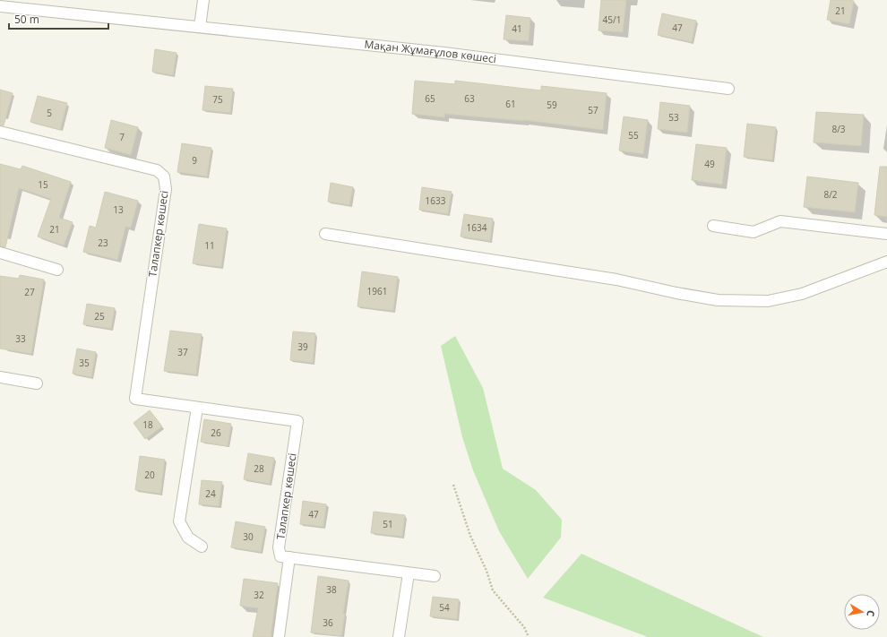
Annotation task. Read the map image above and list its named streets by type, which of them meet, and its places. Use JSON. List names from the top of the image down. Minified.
{"streets":{"street":["Мақан Жұмағұлов көшесі","Талапкер көшесі"]},"house_numbers":["21","45/1","47","41","65","63","75","61","59","57","5","53","8/3","55","7","9","49","15","8/2","1633","13","1634","21","23","11","1961","27","25","33","39","37","35","18","26","28","20","24","47","51","30","38","32","54","36"],"scale_bar":"50 m","north":"right"}
